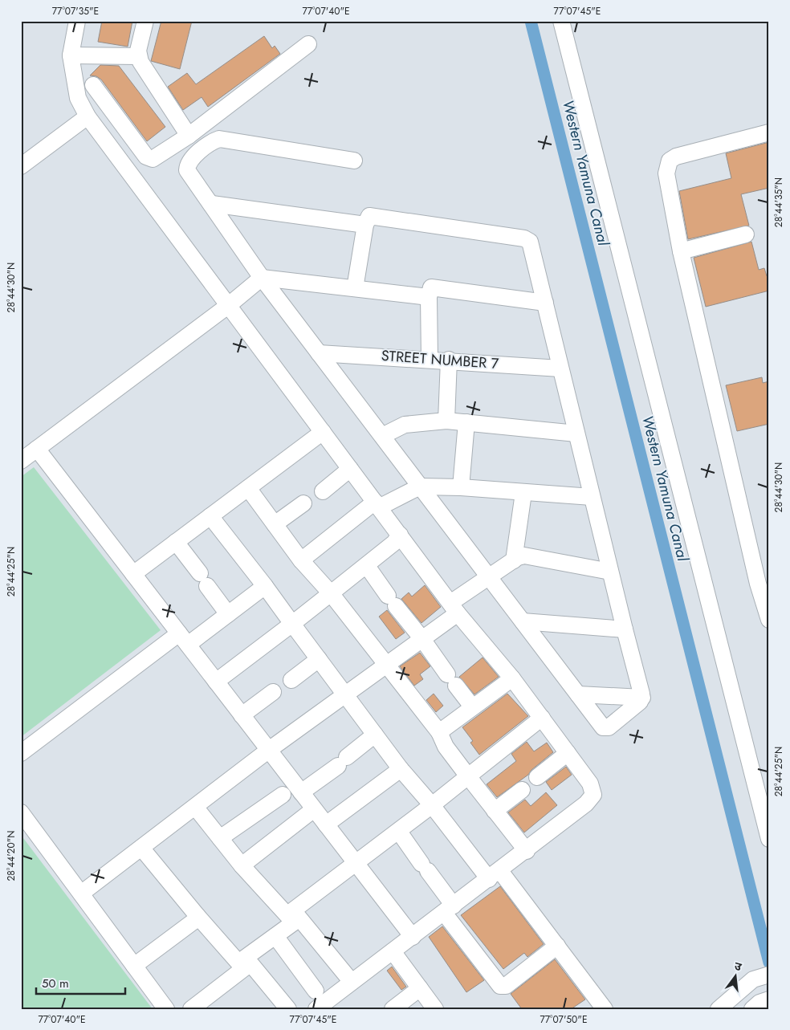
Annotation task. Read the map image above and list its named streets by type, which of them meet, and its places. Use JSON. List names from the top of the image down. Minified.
{"streets":{"street":["STREET NUMBER 7"]},"water":["Western Yamuna Canal"],"scale_bar":"50 m","north":"top","coordinates":["77°07'35\"E","77°07'40\"E","77°07'45\"E","28°44'35\"N","28°44'30\"N","28°44'25\"N","28°44'20\"N","77°07'50\"E"]}
